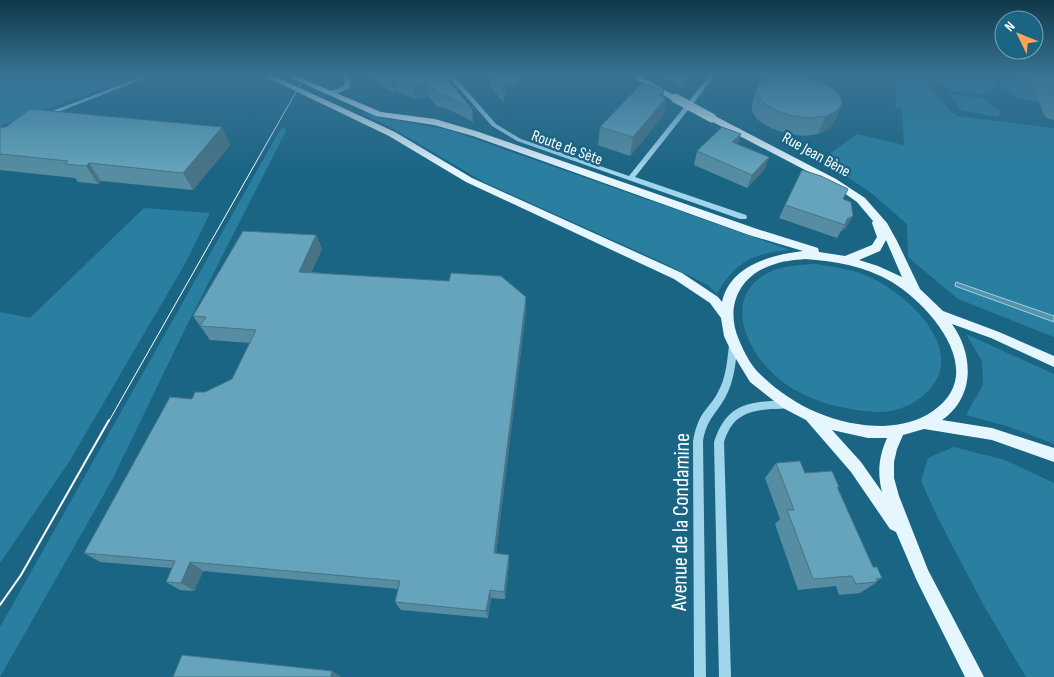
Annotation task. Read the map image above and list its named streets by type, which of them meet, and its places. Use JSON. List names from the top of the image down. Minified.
{"streets":{"main road":["Route de Sète","Rue Jean Bène"],"street":["Avenue de la Condamine"]},"north":"top left"}
